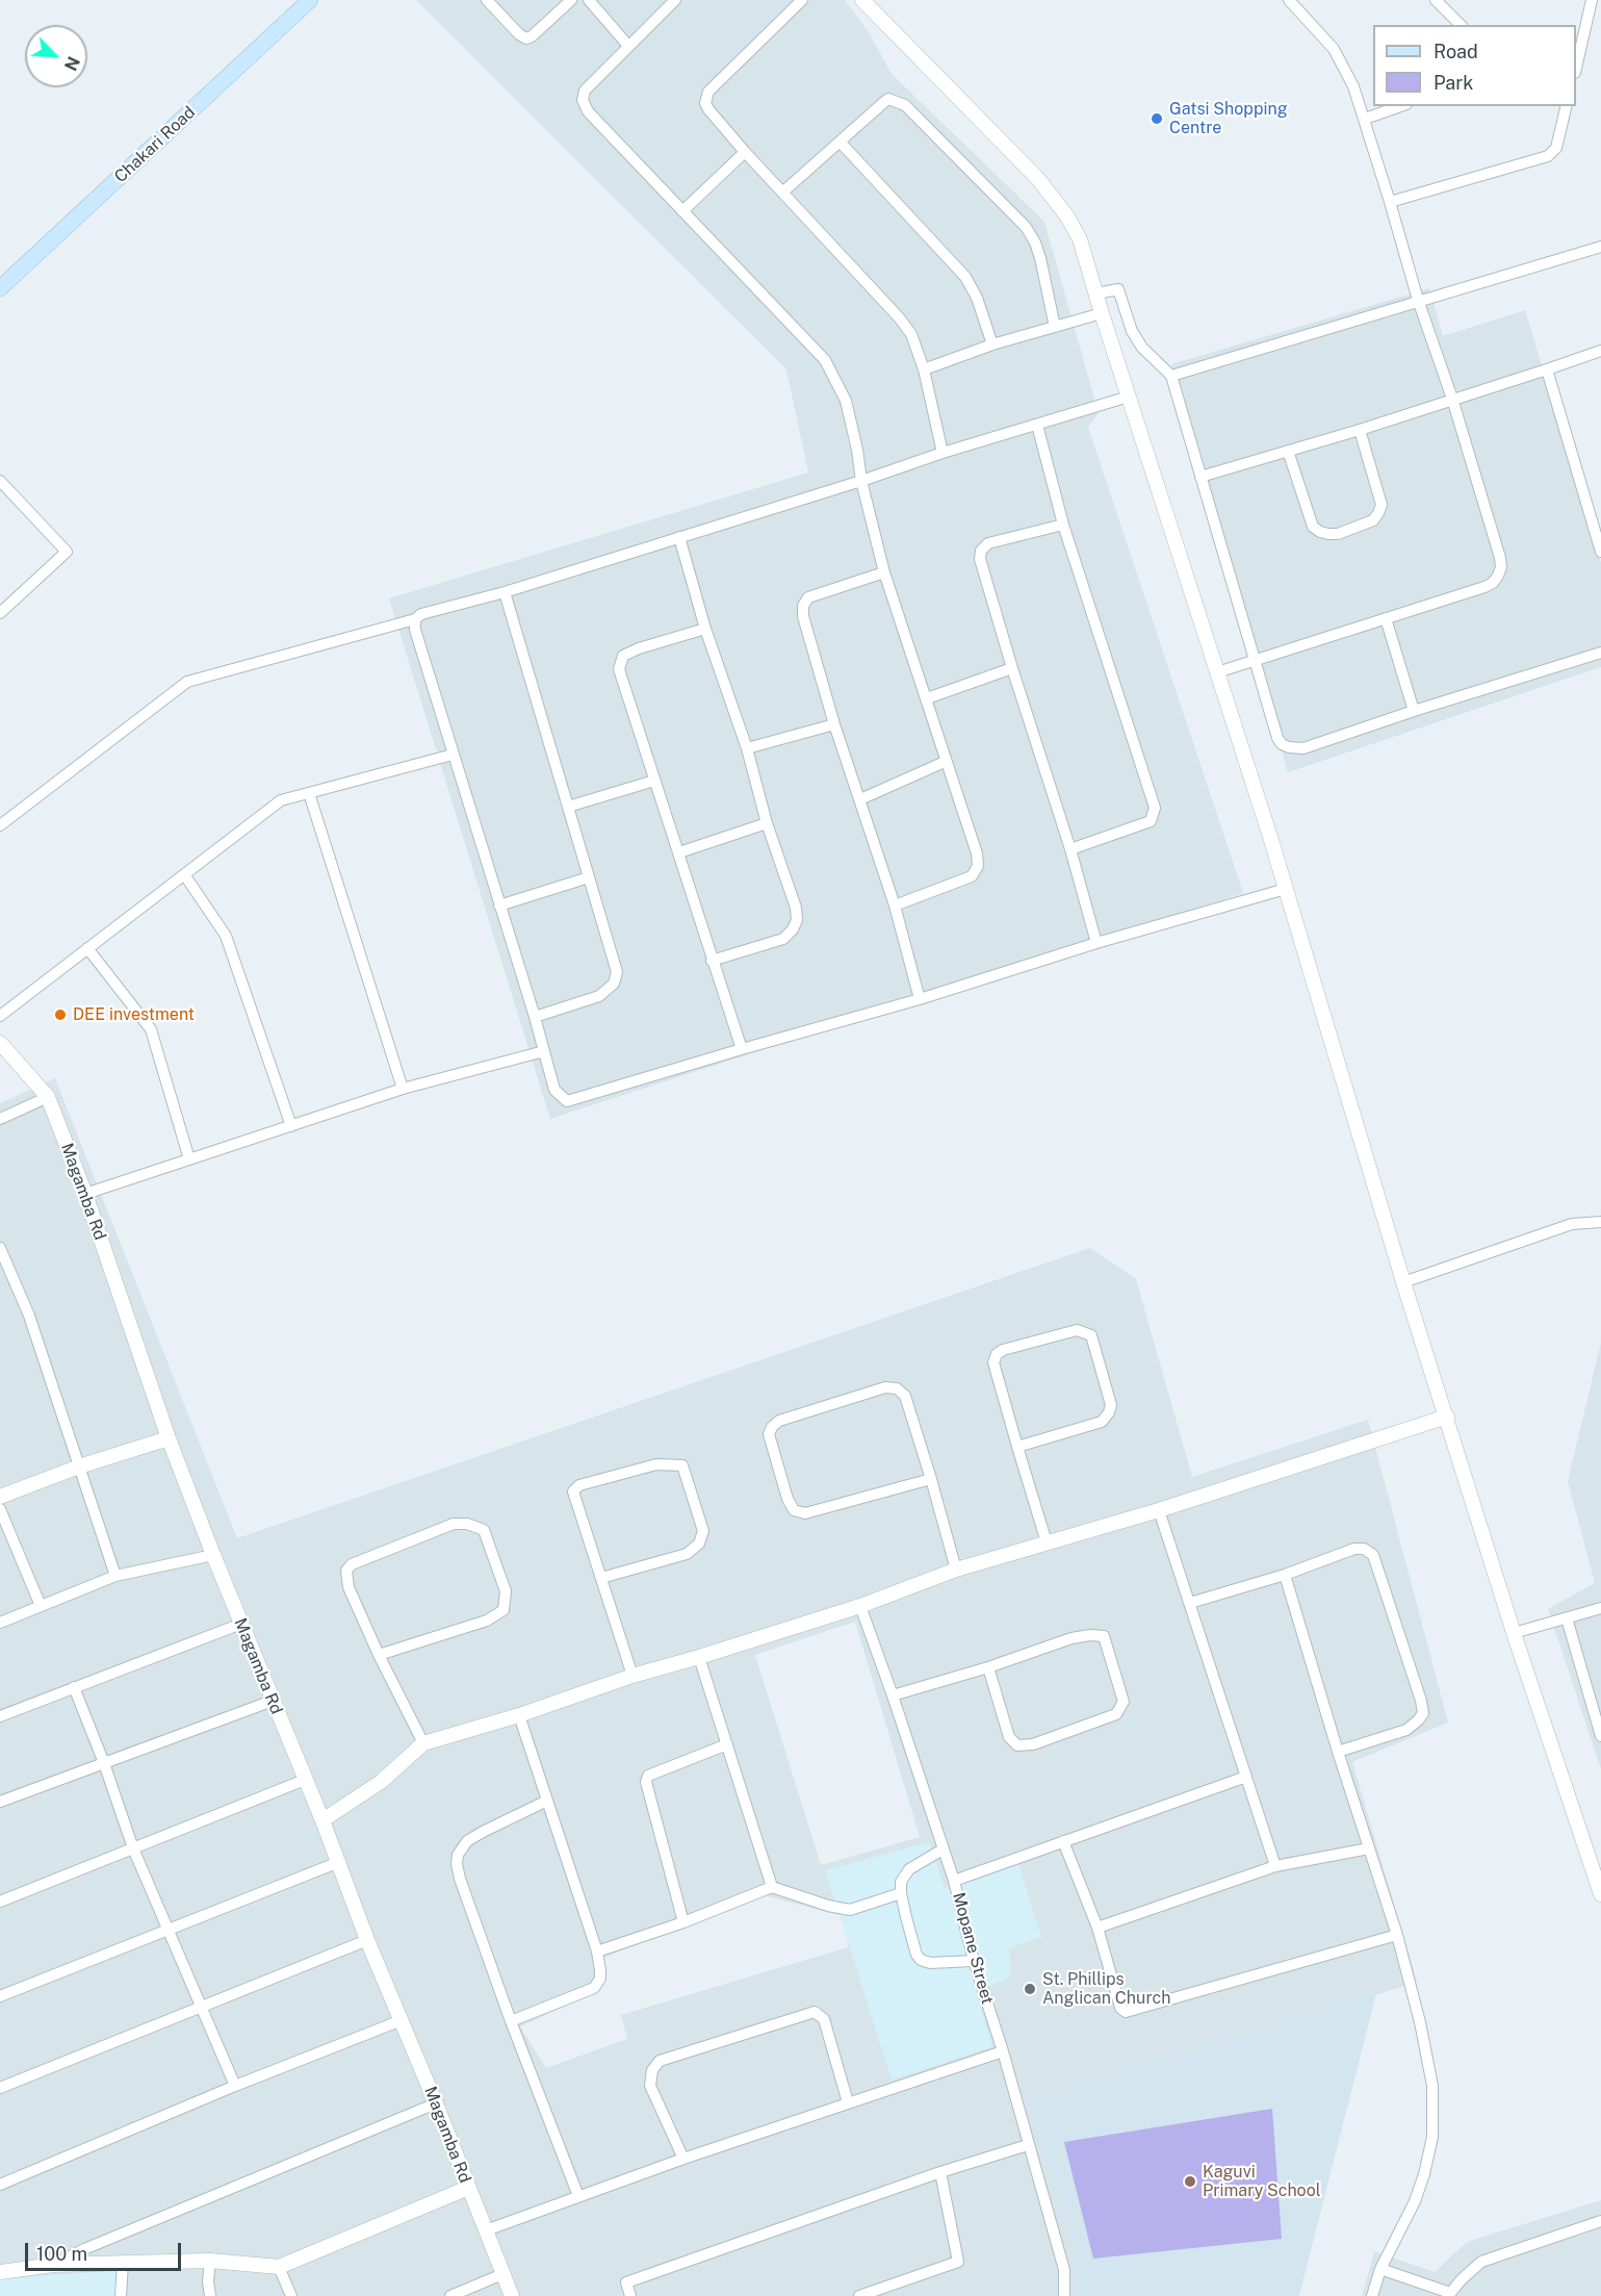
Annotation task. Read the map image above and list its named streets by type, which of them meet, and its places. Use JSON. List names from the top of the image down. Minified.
{"streets":{"main road":["Chakari Road"],"street":["Magamba Rd","Mopane Street"]},"places":["Gatsi Shopping Centre","DEE investment","St. Phillips Anglican Church","Kaguvi Primary School"],"legend":["Road","Park"],"scale_bar":"100 m","north":"bottom right"}
